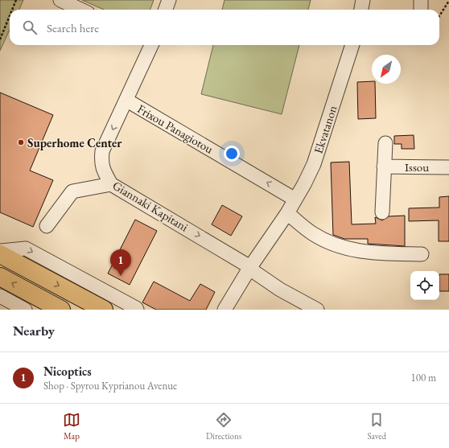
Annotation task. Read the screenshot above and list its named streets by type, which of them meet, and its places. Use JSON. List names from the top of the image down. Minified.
{"streets":{"street":["Frixou Panagiotou","Ekvatanon","Issou","Giannaki Kapitani"]},"crossings":[["Frixou Panagiotou","Ekvatanon"],["Frixou Panagiotou","Giannaki Kapitani"],["Ekvatanon","Giannaki Kapitani"]],"one_way":["Frixou Panagiotou","Giannaki Kapitani"],"places":["Superhome Center"],"north":"bottom left","page":{"search":"Search here","pins":"1","heading":"Nearby","list":[{"mark":"1","name":"Nicoptics","note":"Shop · Spyrou Kyprianou Avenue","value":"100 m"}],"nav":["Map","Directions","Saved"]}}
